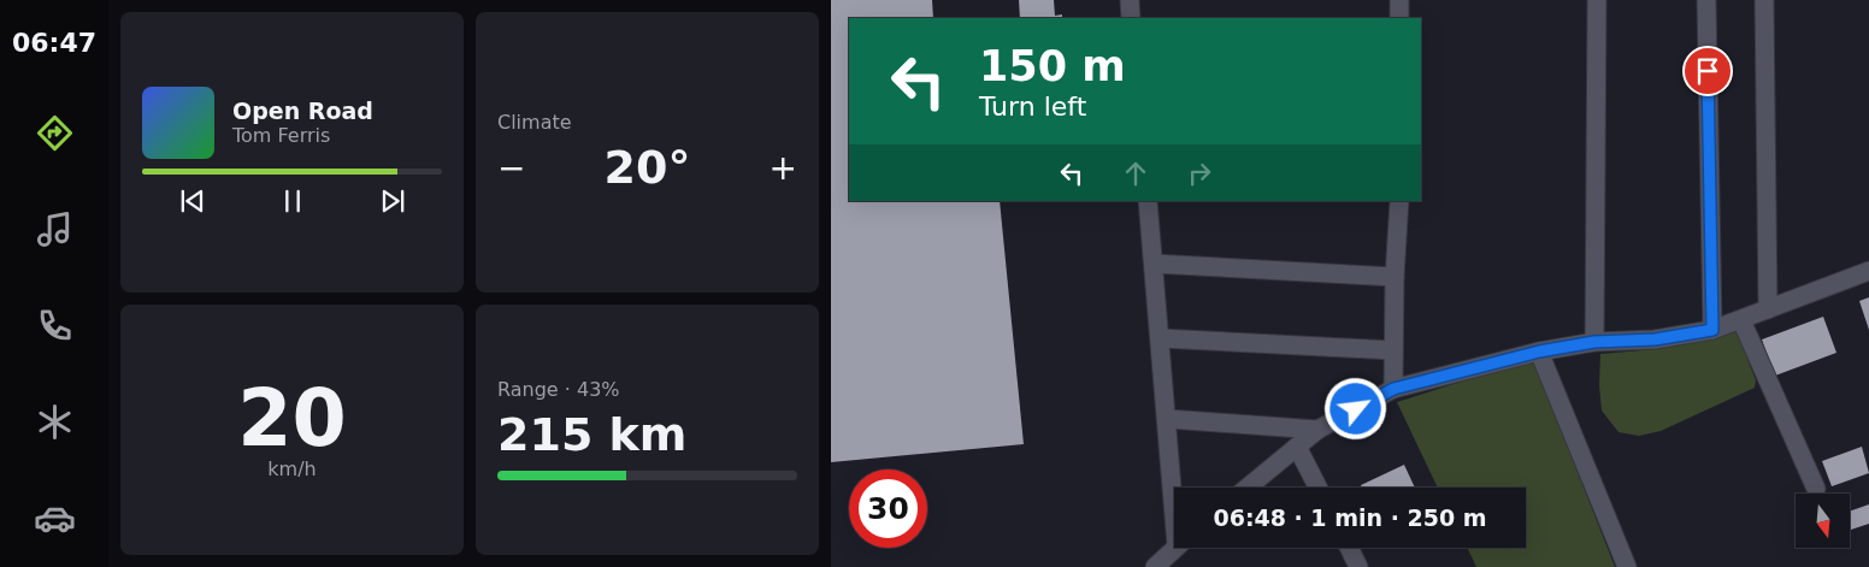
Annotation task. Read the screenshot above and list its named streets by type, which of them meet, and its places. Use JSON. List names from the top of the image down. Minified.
{"north":"bottom","page":{"tabs":"06:47","tile":["Climate",["20","km/h"],["Range · 43%","215 km"]],"turn":["150 m","Turn left"],"song":["Open Road","Tom Ferris"],"heat":["−","20°","+"],"limit":"30","trip":"06:48 · 1 min · 250 m"}}
